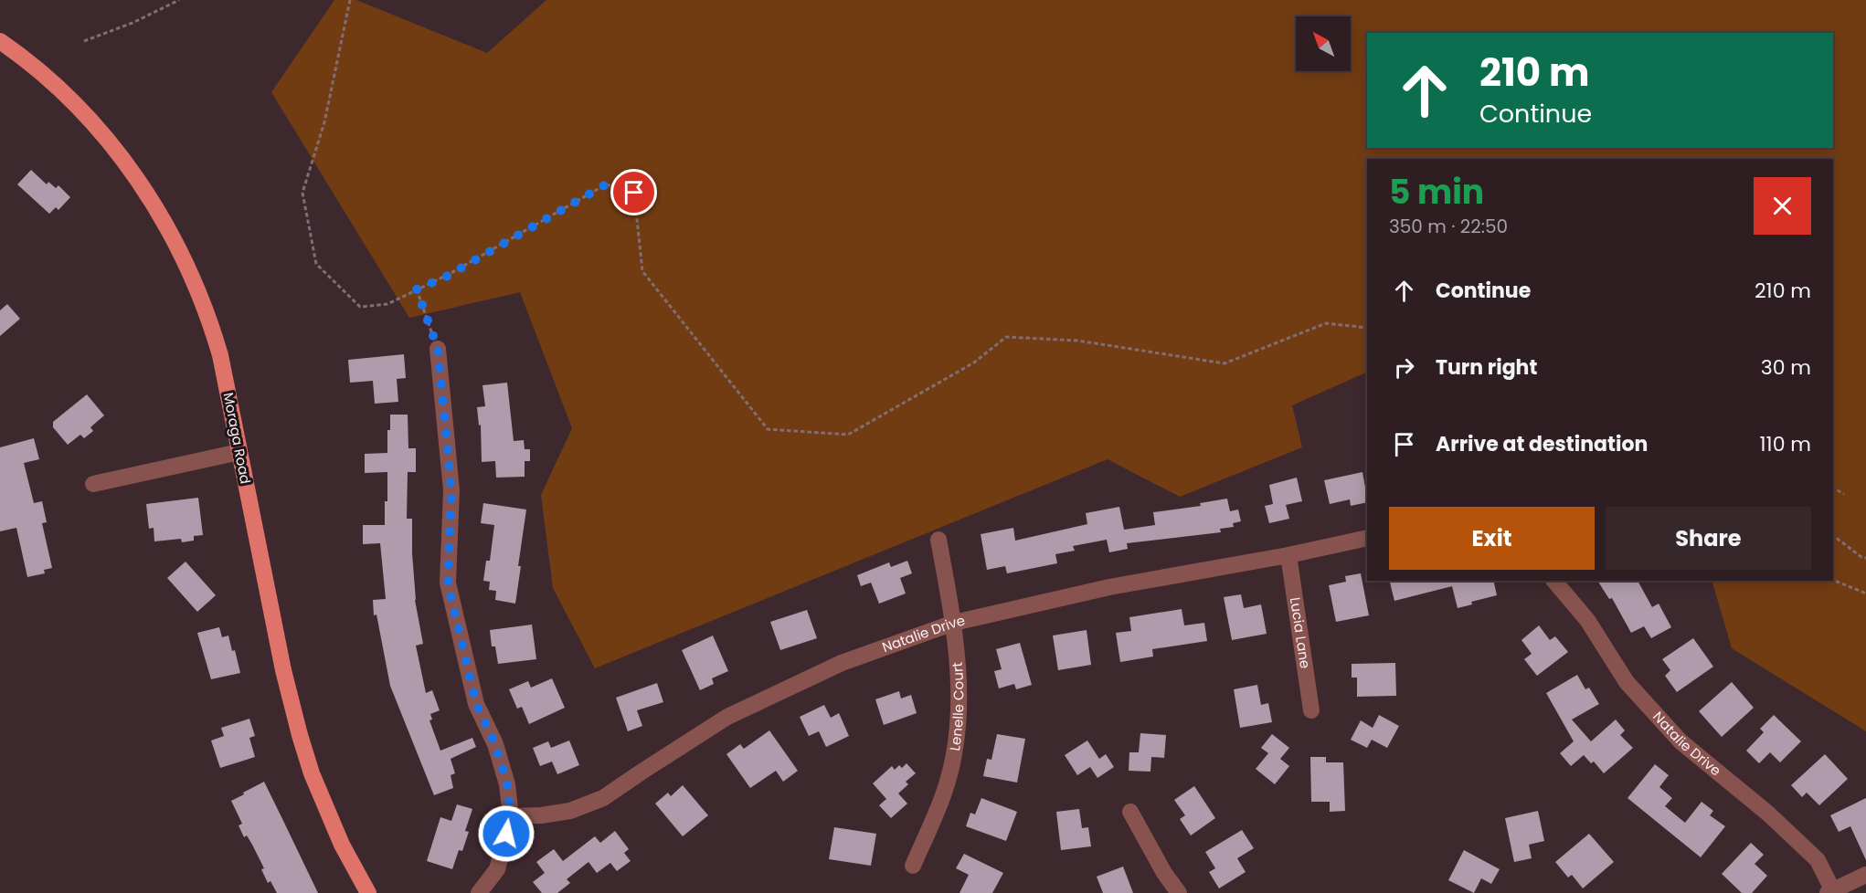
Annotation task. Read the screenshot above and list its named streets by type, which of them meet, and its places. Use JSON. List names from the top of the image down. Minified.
{"streets":{"main road":["Moraga Road"],"street":["Lucia Lane","Natalie Drive","Lenelle Court"]},"crossings":[["Lucia Lane","Natalie Drive"],["Natalie Drive","Lenelle Court"]],"north":"top left","page":{"turn":["210 m","Continue"],"heading":["5 min","350 m · 22:50"],"list":[{"name":"Continue","value":"210 m"},{"name":"Turn right","value":"30 m"},{"name":"Arrive at destination","value":"110 m"}],"buttons":["Exit","Share"]}}
